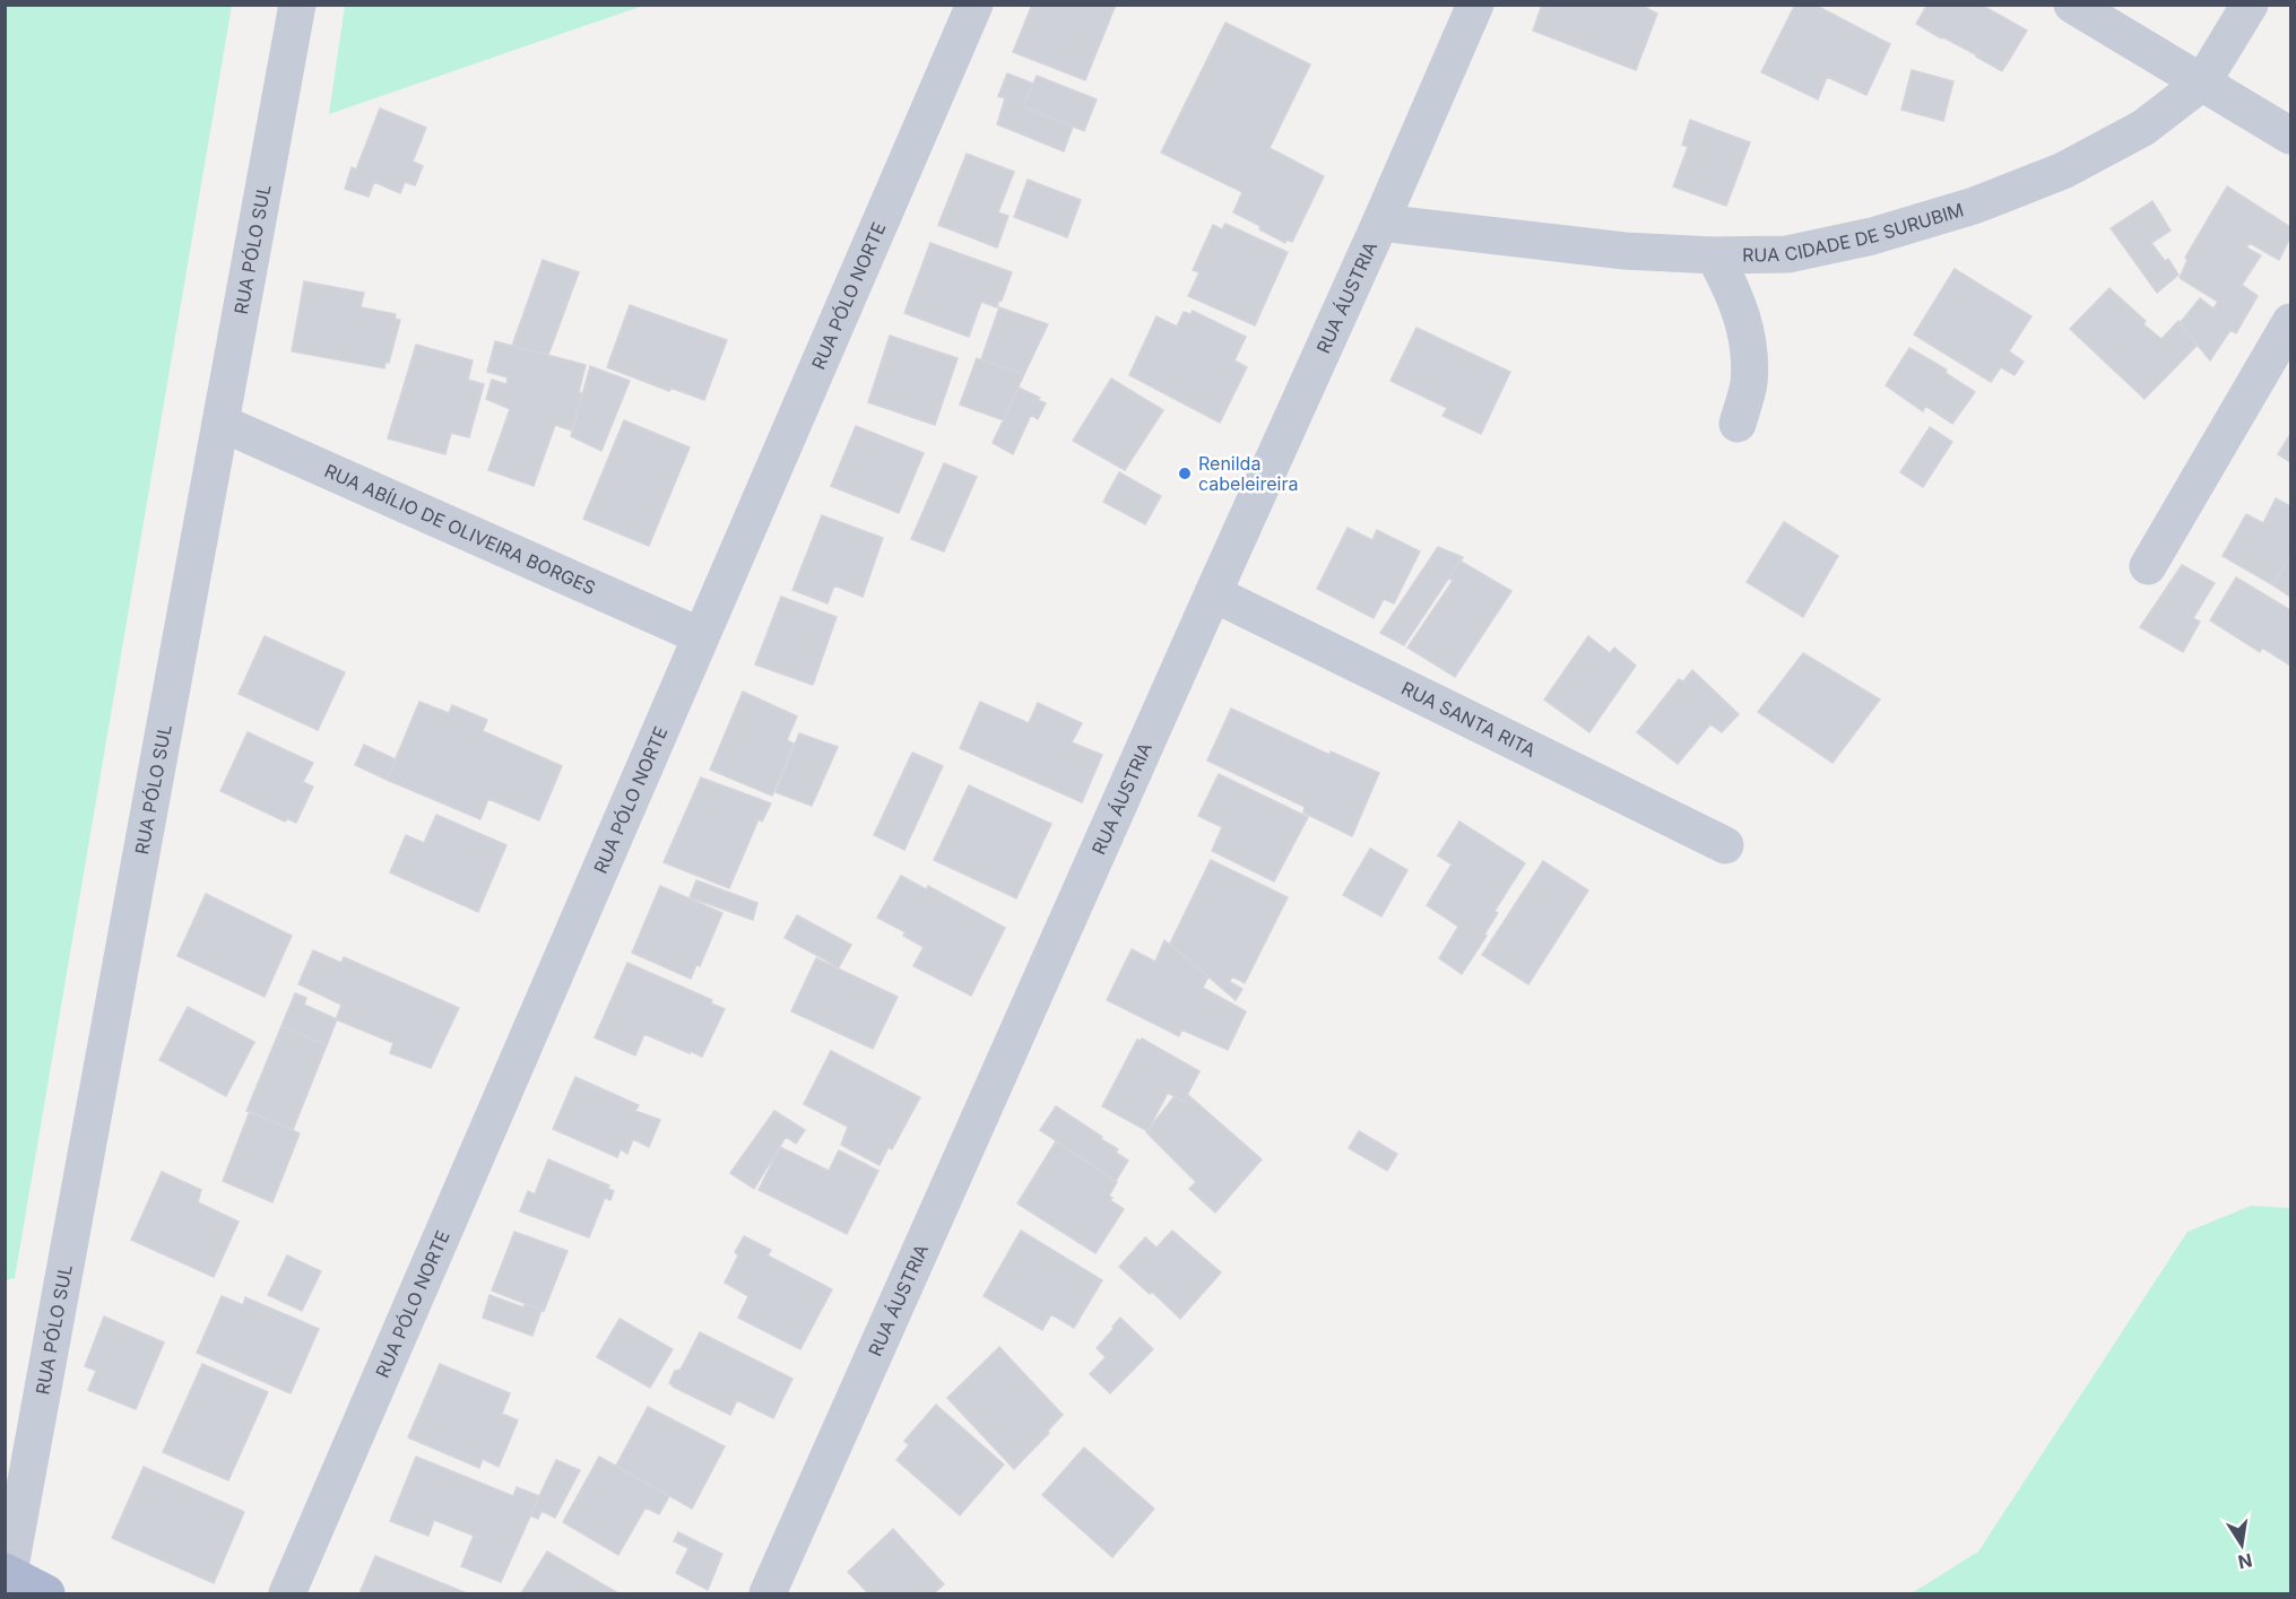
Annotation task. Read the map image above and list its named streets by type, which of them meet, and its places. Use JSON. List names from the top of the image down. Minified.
{"streets":{"street":["RUA CIDADE DE SURUBIM","RUA PÓLO SUL","RUA PÓLO NORTE","RUA ÁUSTRIA","RUA ABÍLIO DE OLIVEIRA BORGES","RUA SANTA RITA"]},"crossings":[["RUA CIDADE DE SURUBIM","RUA ÁUSTRIA"],["RUA PÓLO SUL","RUA ABÍLIO DE OLIVEIRA BORGES"],["RUA PÓLO NORTE","RUA ABÍLIO DE OLIVEIRA BORGES"],["RUA ÁUSTRIA","RUA SANTA RITA"]],"places":["Renilda cabeleireira"],"north":"bottom"}
